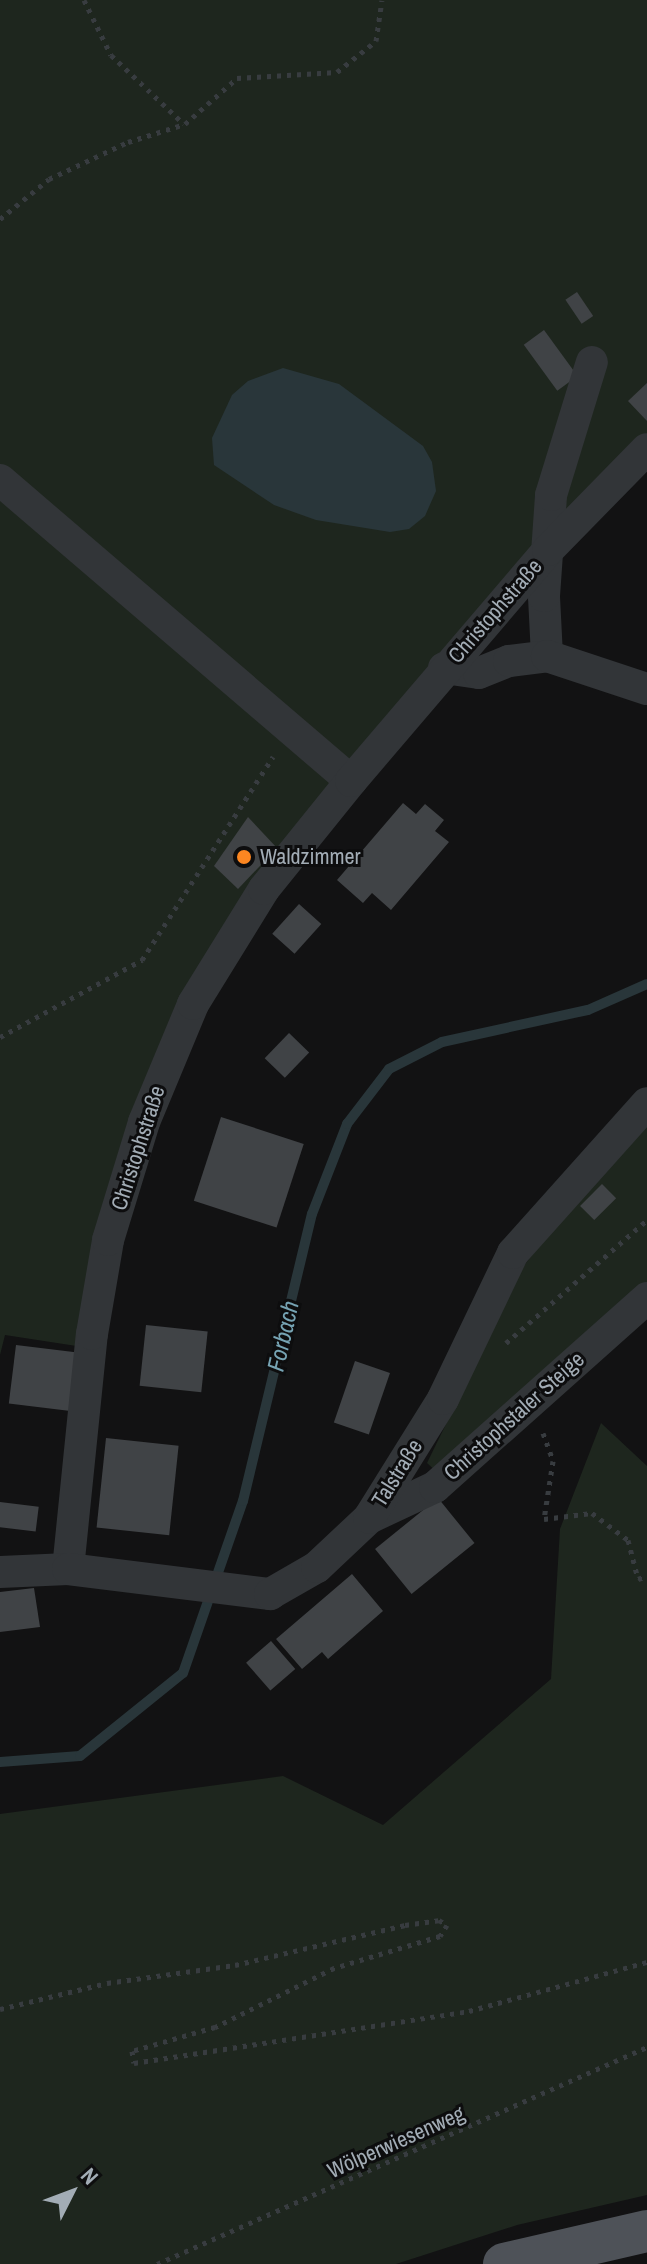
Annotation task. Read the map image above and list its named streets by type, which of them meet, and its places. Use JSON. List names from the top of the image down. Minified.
{"streets":{"street":["Christophstraße","Christophstaler Steige","Talstraße"],"path":["Wölperwiesenweg"]},"crossings":[["Christophstraße","Talstraße"],["Christophstaler Steige","Talstraße"]],"water":["Forbach"],"places":["Waldzimmer"],"north":"top right"}
